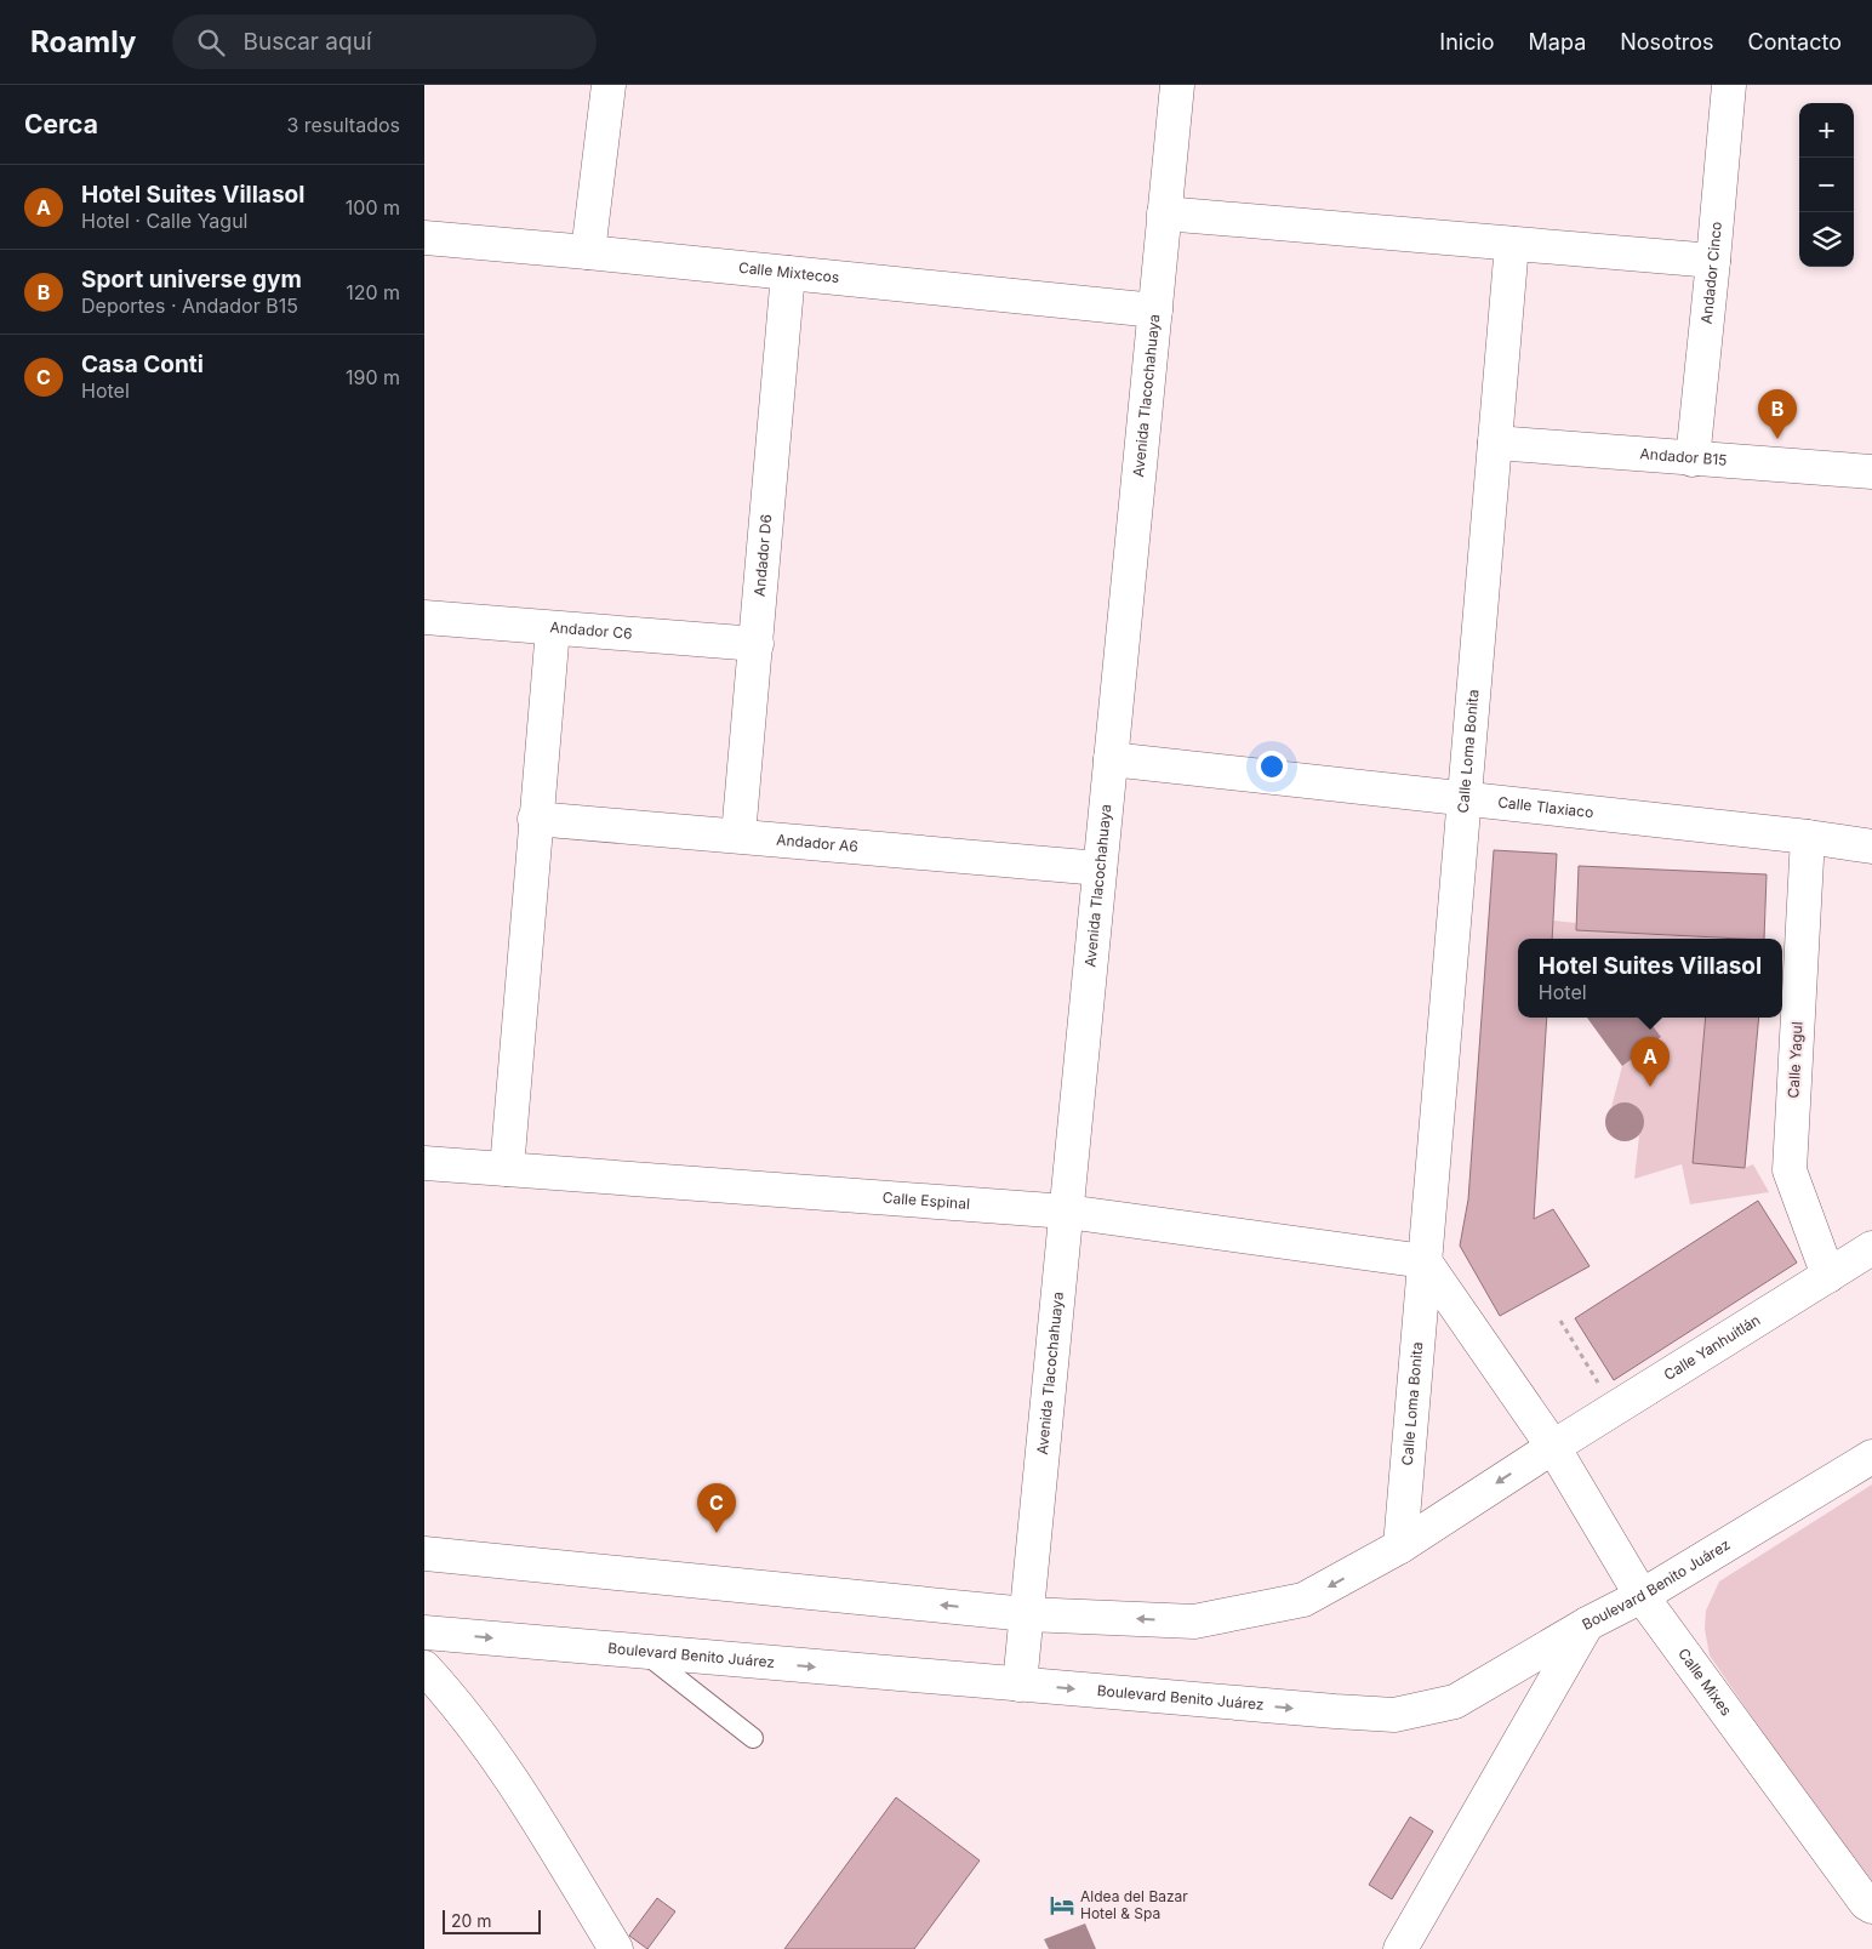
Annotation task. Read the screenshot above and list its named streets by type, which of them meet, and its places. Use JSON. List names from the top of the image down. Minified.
{"streets":{"street":["Calle Mixtecos","Andador Cinco","Avenida Tlacochahuaya","Andador B15","Andador D6","Andador C6","Calle Loma Bonita","Calle Tlaxiaco","Andador A6","Calle Yagul","Calle Espinal","Calle Yanhuitlán","Boulevard Benito Juárez","Calle Mixes"]},"crossings":[["Calle Mixtecos","Avenida Tlacochahuaya"],["Calle Mixtecos","Andador D6"],["Andador Cinco","Andador B15"],["Avenida Tlacochahuaya","Calle Tlaxiaco"],["Avenida Tlacochahuaya","Andador A6"],["Avenida Tlacochahuaya","Calle Espinal"],["Avenida Tlacochahuaya","Boulevard Benito Juárez"],["Andador B15","Calle Loma Bonita"],["Andador D6","Andador C6"],["Andador D6","Andador A6"],["Calle Loma Bonita","Calle Tlaxiaco"],["Calle Loma Bonita","Calle Espinal"],["Calle Tlaxiaco","Calle Yagul"],["Calle Yagul","Calle Yanhuitlán"],["Calle Yanhuitlán","Calle Mixes"],["Boulevard Benito Juárez","Calle Mixes"]],"places":{"hotel":["Aldea del Bazar Hotel & Spa"]},"scale_bar":"20 m","page":{"header":"Roamly","search":"Buscar aquí","nav":["Inicio","Mapa","Nosotros","Contacto"],"heading":["Cerca","3 resultados"],"map_buttons":["+","−"],"list":[{"mark":"A","name":"Hotel Suites Villasol","note":"Hotel · Calle Yagul","value":"100 m"},{"mark":"B","name":"Sport universe gym","note":"Deportes · Andador B15","value":"120 m"},{"mark":"C","name":"Casa Conti","note":"Hotel","value":"190 m"}],"pins":["B","A","C"],"popup":["Hotel Suites Villasol","Hotel"],"scale":"20 m"}}
